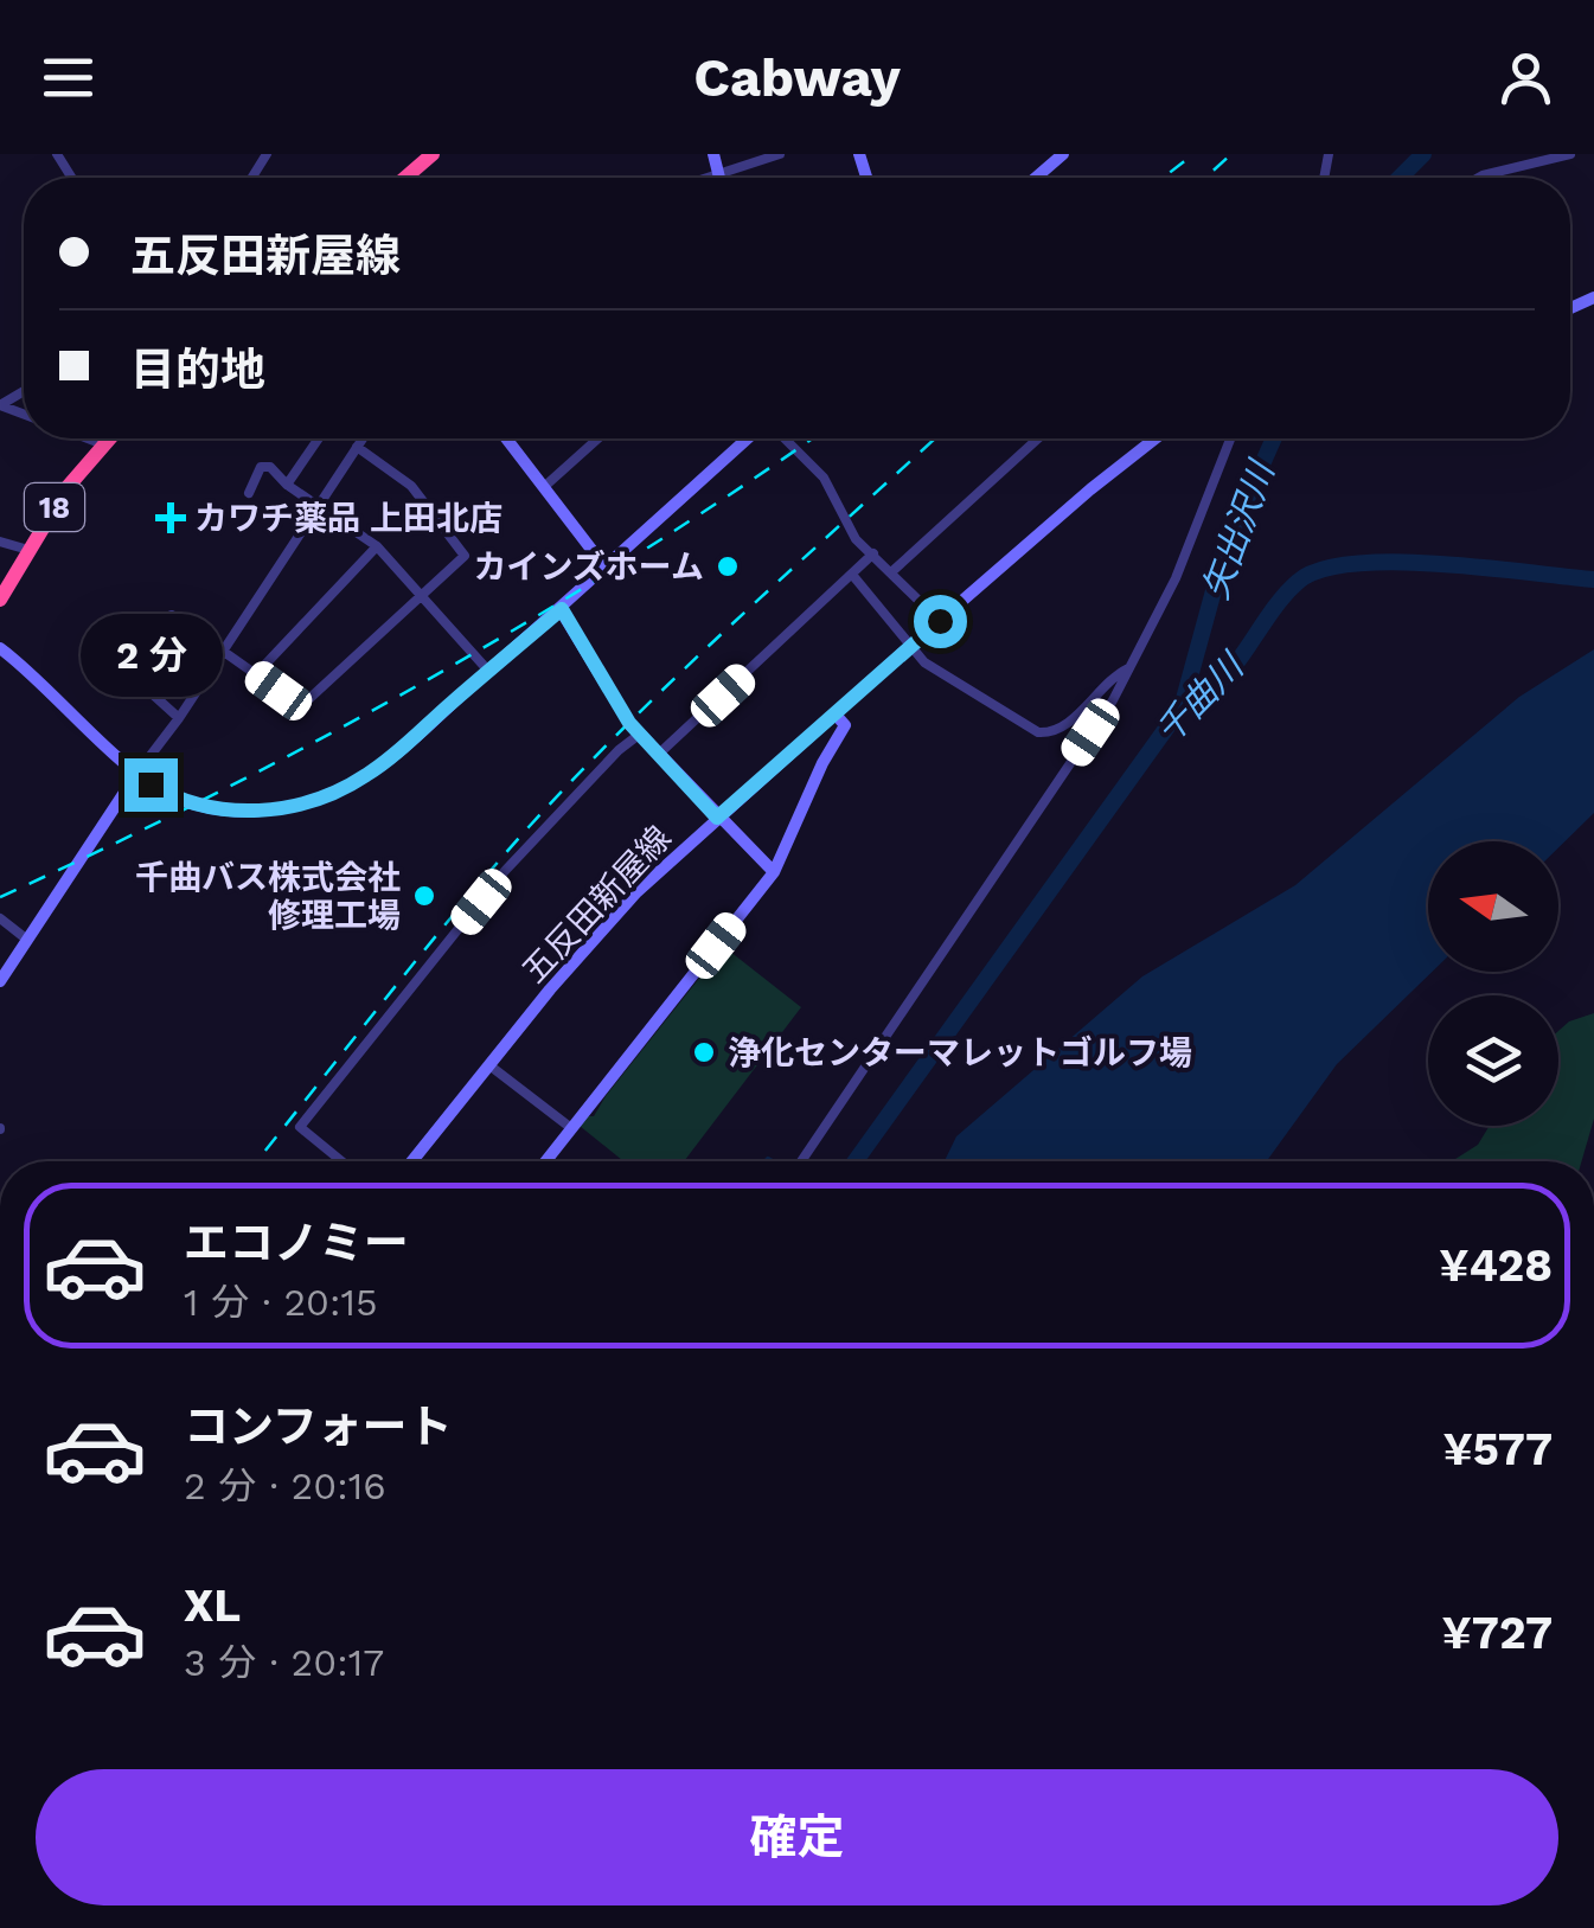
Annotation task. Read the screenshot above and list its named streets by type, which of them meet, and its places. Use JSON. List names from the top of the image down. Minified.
{"streets":{"highway":["18"],"street":["五反田新屋線"]},"water":["矢出沢川","千曲川"],"places":{"health":["カワチ薬品 上田北店"],"other":["カインズホーム","千曲バス株式会社 修理工場","浄化センターマレットゴルフ場"]},"north":"left","page":{"header":"Cabway","banner":["五反田新屋線","目的地"],"bubble":"2 分","list":[{"name":"エコノミー","note":"1 分 · 20:15","value":"¥428"},{"name":"コンフォート","note":"2 分 · 20:16","value":"¥577"},{"name":"XL","note":"3 分 · 20:17","value":"¥727"}],"buttons":"確定"}}
